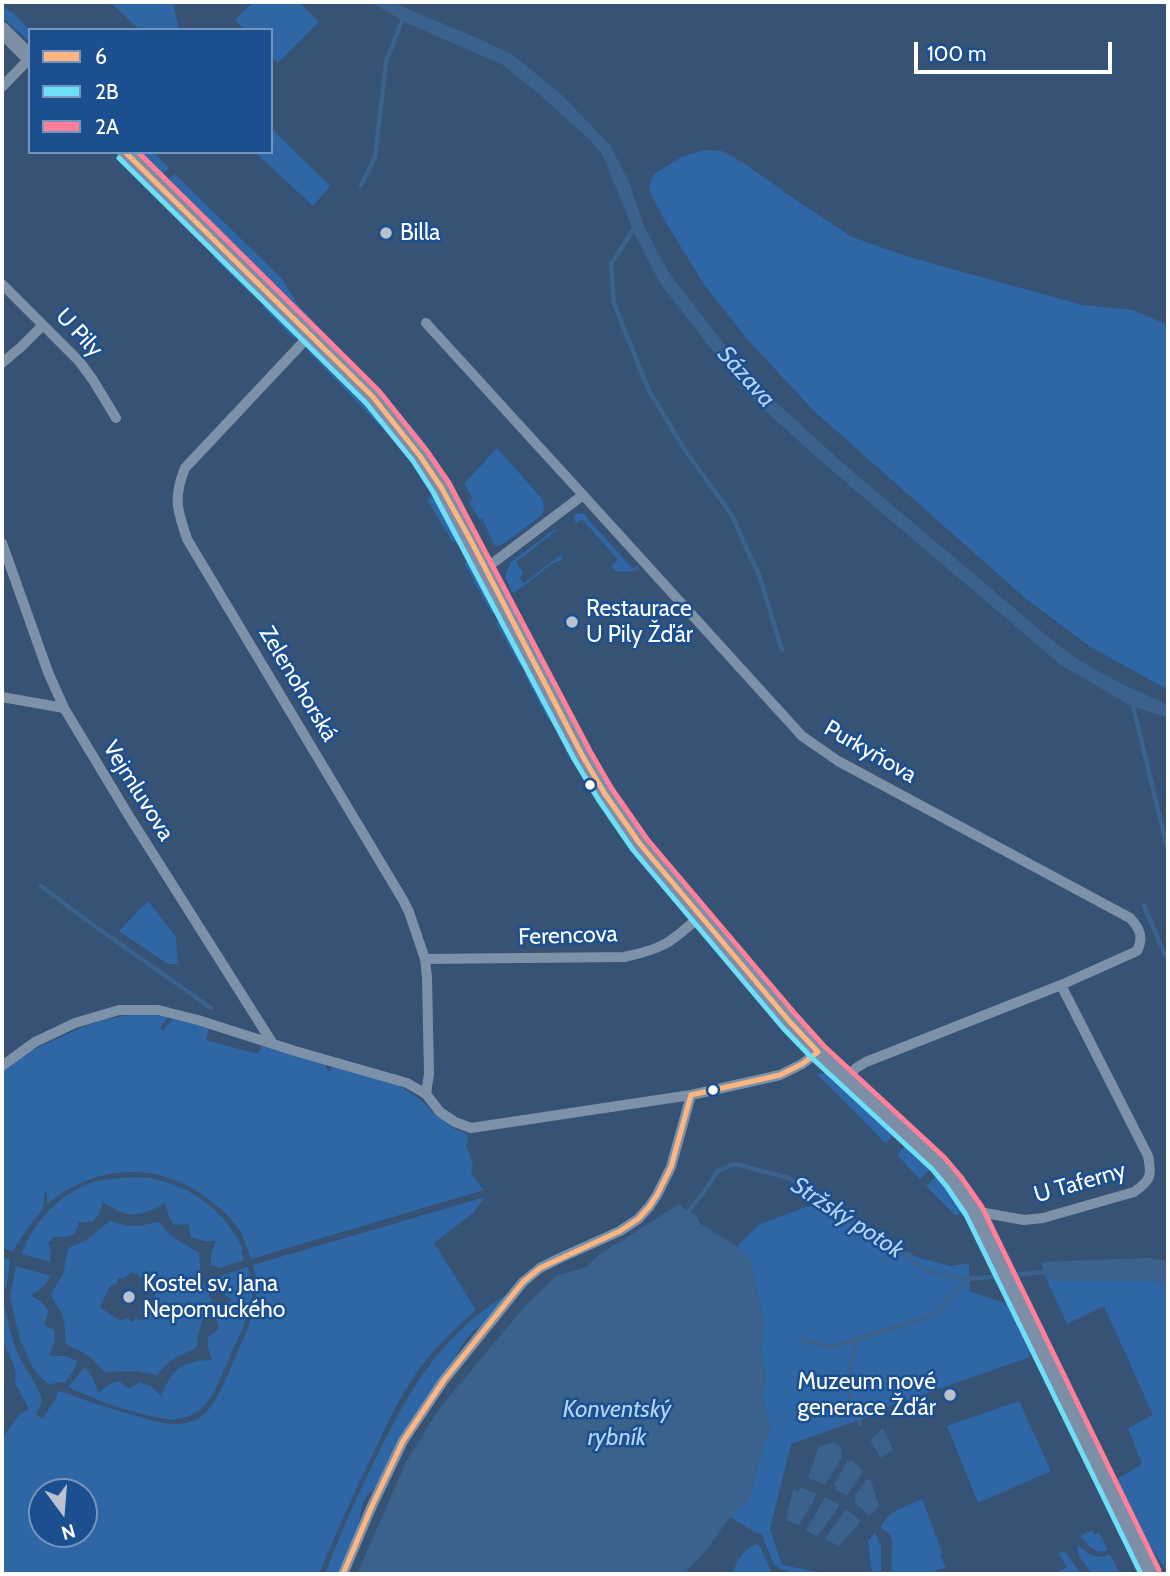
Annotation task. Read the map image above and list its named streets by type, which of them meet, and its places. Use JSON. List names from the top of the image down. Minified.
{"streets":{"street":["U Pily","Zelenohorská","Purkyňova","Vejmluvova","Ferencova","U Taferny"]},"crossings":[["Zelenohorská","Ferencova"],["Purkyňova","U Taferny"]],"water":["Sázava","Stržský potok","Konventský rybník"],"places":["Billa","Restaurace U Pily Žďár","Kostel sv. Jana Nepomuckého","Muzeum nové generace Žďár"],"lines":["transit line 6","transit line 2A","transit line 2B"],"legend":["6","2B","2A"],"scale_bar":"100 m","north":"bottom"}
